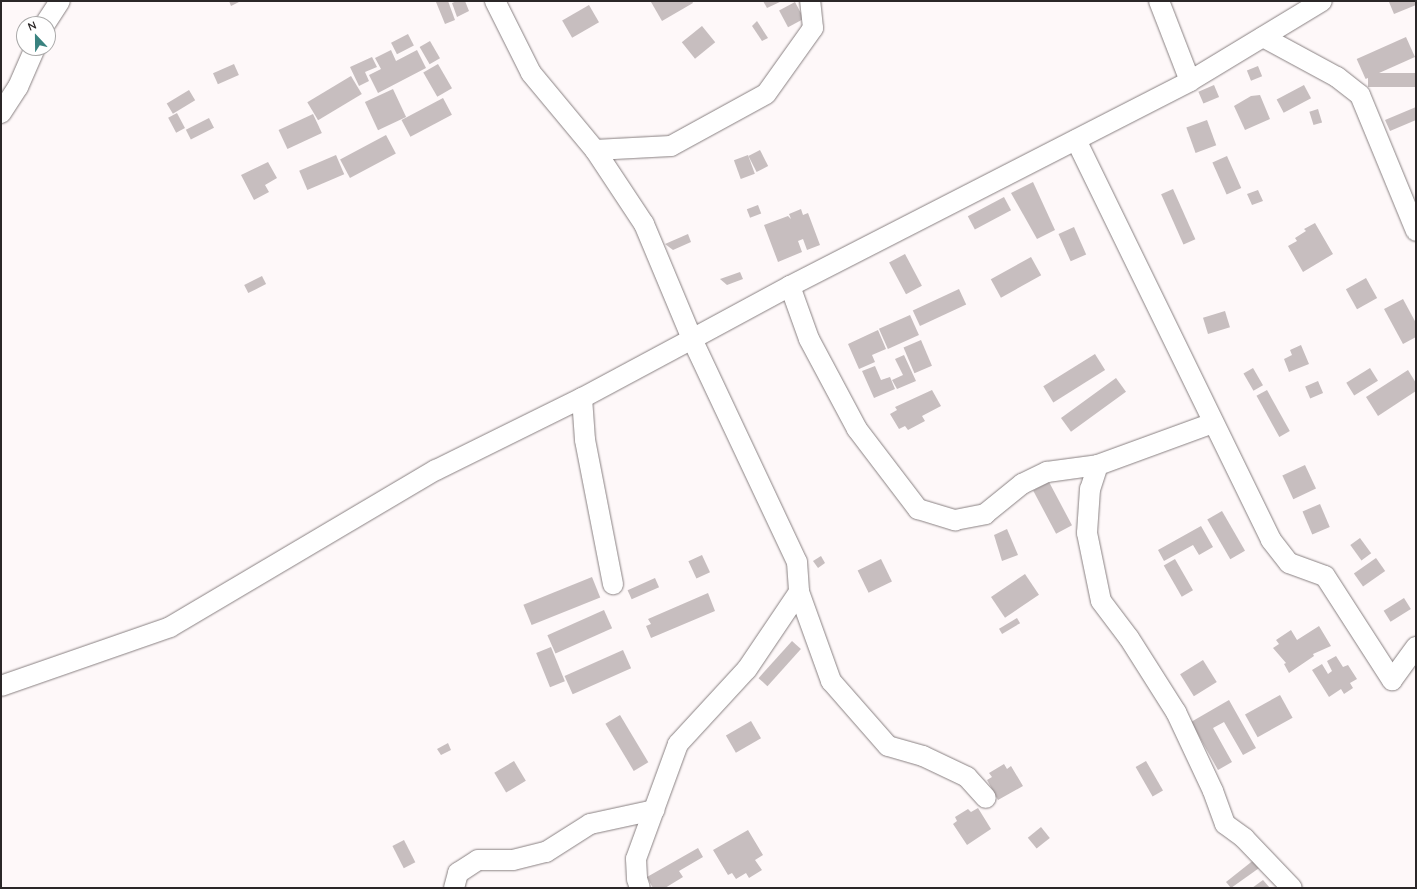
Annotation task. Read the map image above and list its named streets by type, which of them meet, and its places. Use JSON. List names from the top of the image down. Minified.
{"north":"top"}
